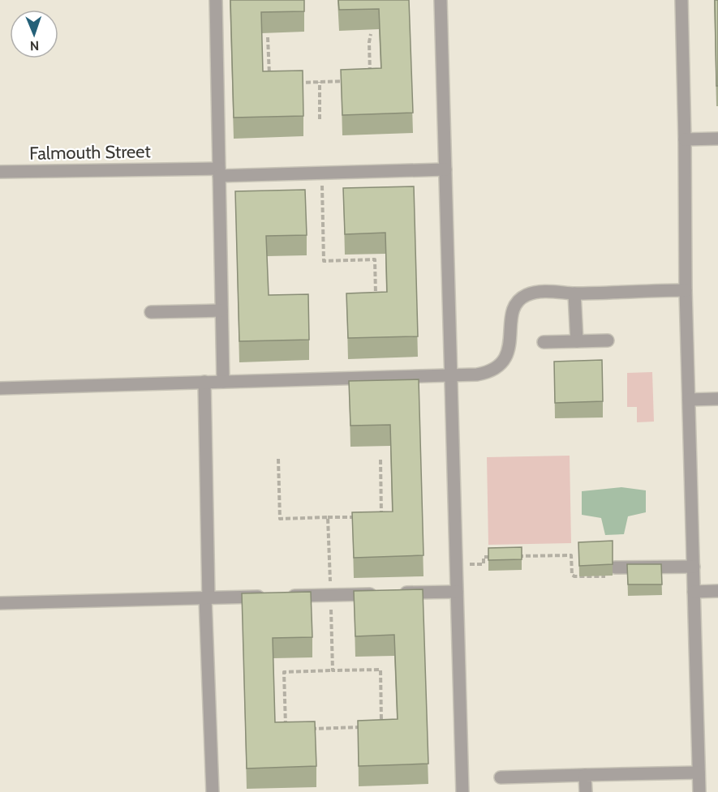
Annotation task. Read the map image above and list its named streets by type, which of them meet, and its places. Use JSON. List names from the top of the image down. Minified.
{"streets":{"street":["Falmouth Street"]},"north":"bottom"}
